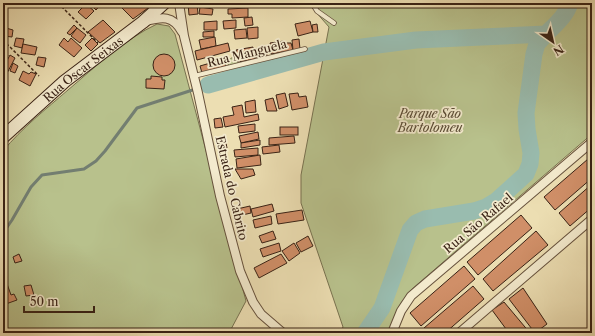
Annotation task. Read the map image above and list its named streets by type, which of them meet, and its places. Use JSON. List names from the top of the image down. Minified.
{"streets":{"main road":["Rua Oscar Seixas"],"street":["Estrada do Cabrito","Rua São Rafael"],"lane":["Rua Manguela"]},"crossings":[["Rua Manguela","Estrada do Cabrito"],["Rua Oscar Seixas","Estrada do Cabrito"]],"parks":["Parque São Bartolomeu"],"scale_bar":"50 m","north":"bottom right"}
